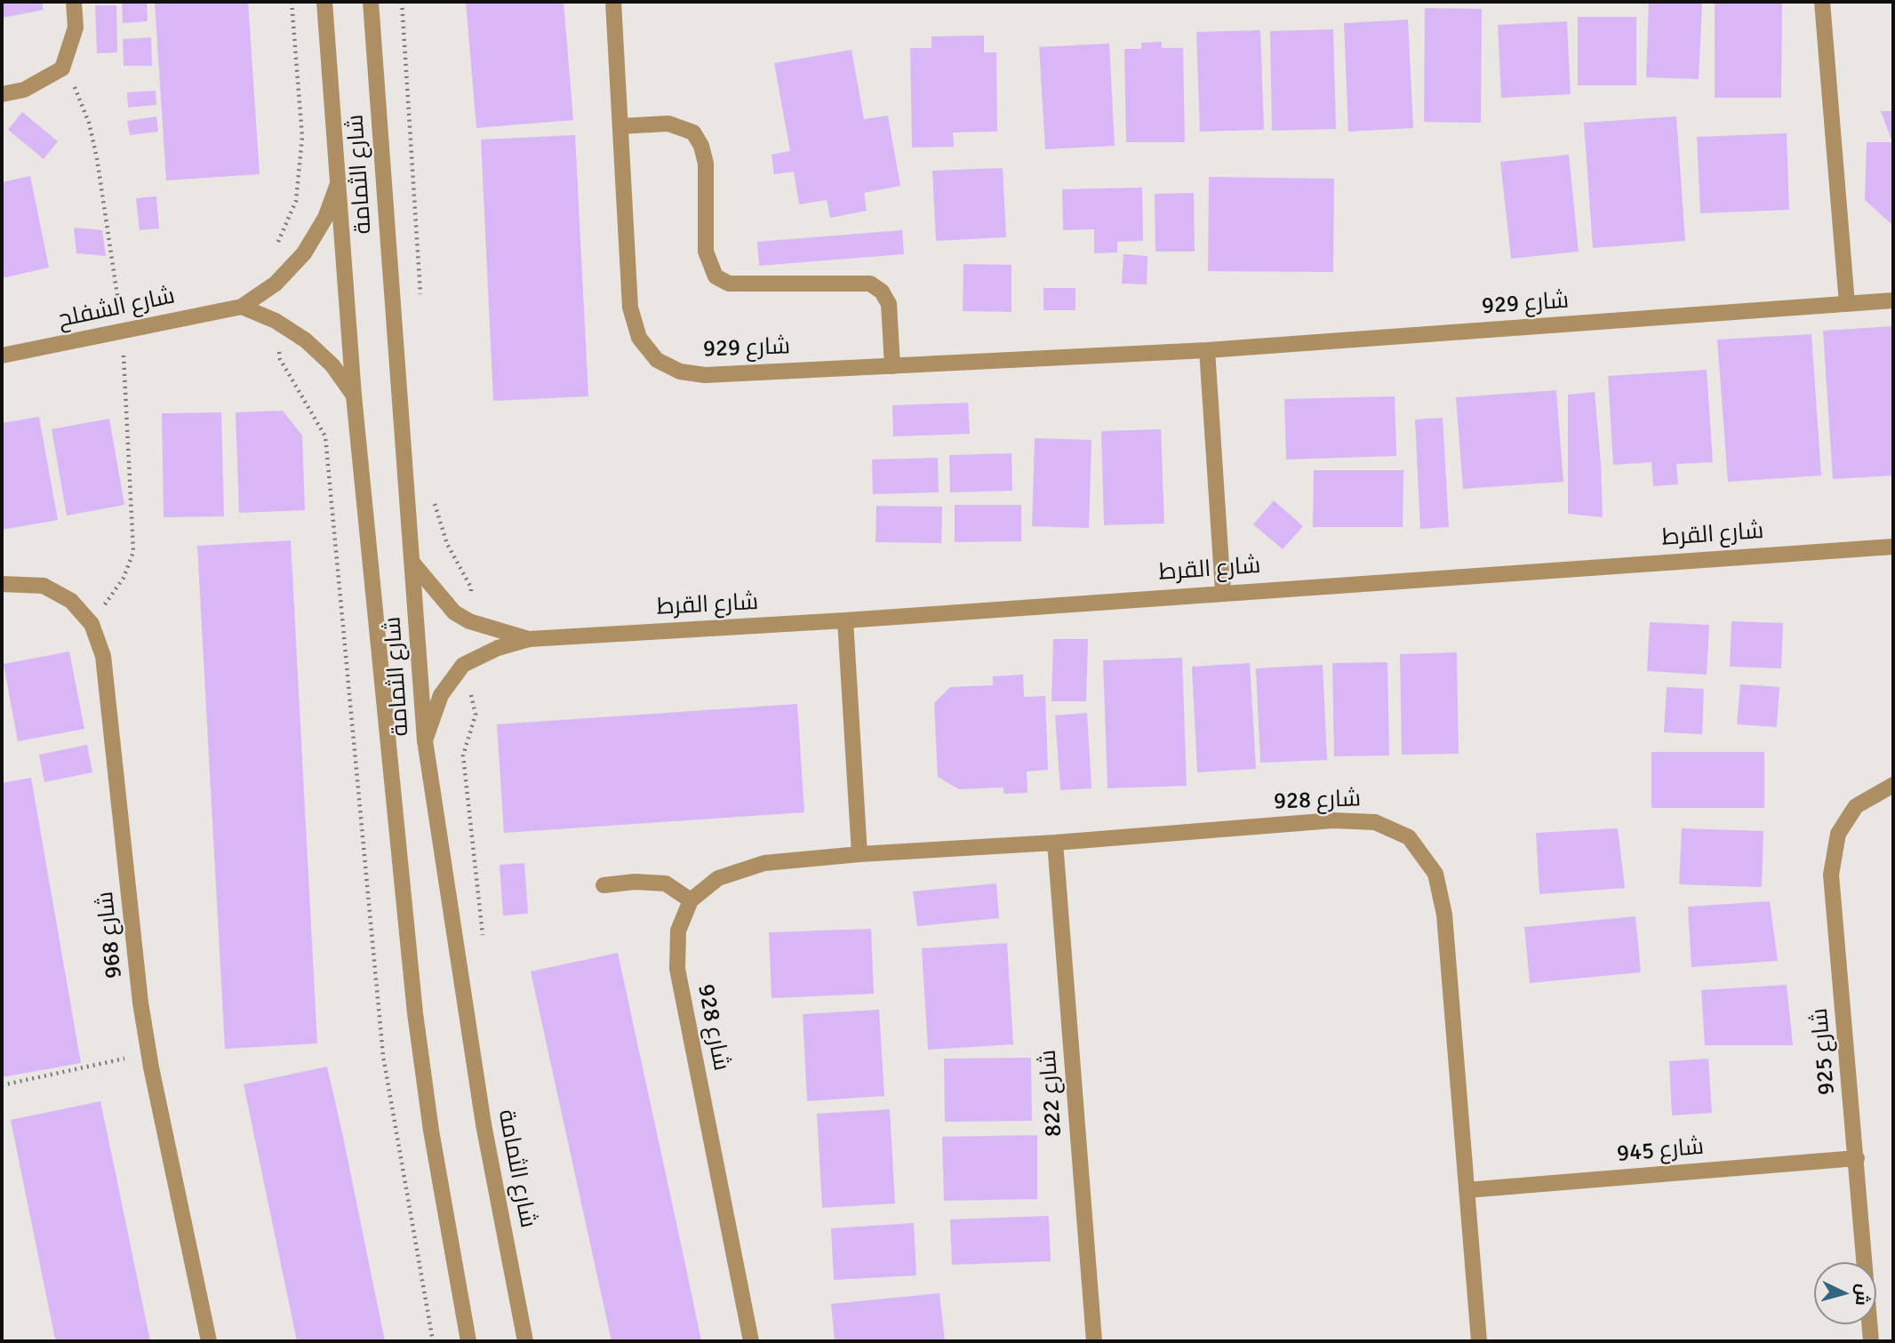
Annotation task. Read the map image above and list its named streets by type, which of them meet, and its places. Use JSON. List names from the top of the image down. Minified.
{"streets":{"street":["شارع الثمامة","شارع 929","شارع الشفلح","شارع القرط","شارع 928","شارع 968","شارع 925","شارع 822","شارع 945"]},"crossings":[["شارع الثمامة","شارع الشفلح"],["شارع الثمامة","شارع القرط"],["شارع 928","شارع 822"],["شارع 928","شارع 945"],["شارع 925","شارع 945"]],"north":"right"}
